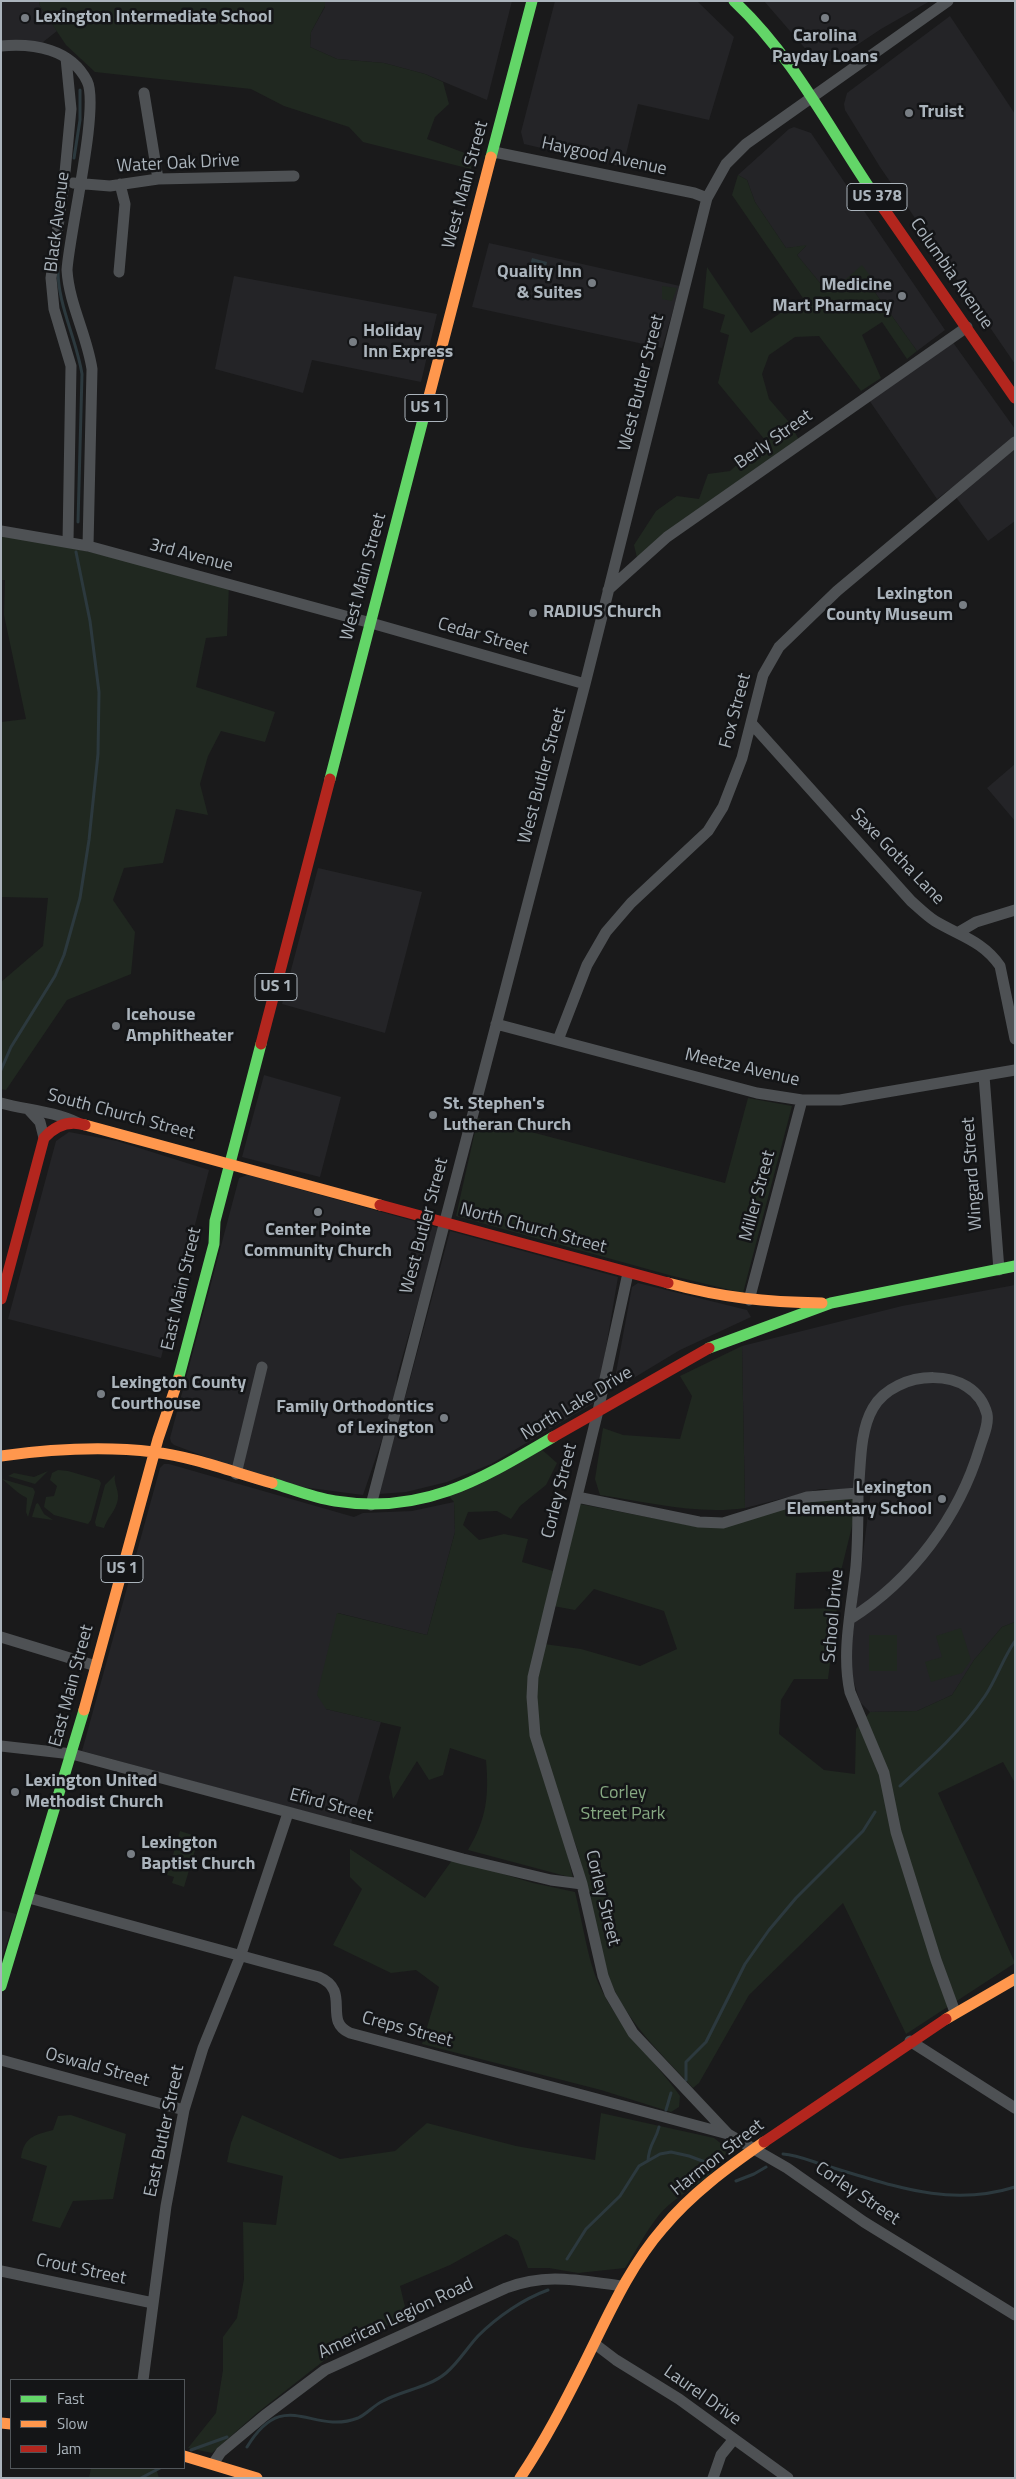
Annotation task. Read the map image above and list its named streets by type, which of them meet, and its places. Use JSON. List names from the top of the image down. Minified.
{"streets":{"main road":["West Main Street","US 378","Columbia Avenue","US 1","South Church Street","North Church Street","East Main Street","North Lake Drive","Harmon Street"],"street":["Haygood Avenue","Water Oak Drive","Black Avenue","West Butler Street","Berly Street","3rd Avenue","Cedar Street","Fox Street","Saxe Gotha Lane","Meetze Avenue","Wingard Street","Miller Street","Corley Street","School Drive","Efird Street","Creps Street","Oswald Street","East Butler Street","Crout Street","American Legion Road","Laurel Drive"]},"crossings":[["Haygood Avenue","West Main Street"],["Haygood Avenue","West Butler Street"],["Water Oak Drive","Black Avenue"],["West Main Street","3rd Avenue"],["West Main Street","Cedar Street"],["West Main Street","South Church Street"],["West Main Street","North Church Street"],["West Main Street","East Main Street"],["Black Avenue","3rd Avenue"],["Columbia Avenue","West Butler Street"],["Columbia Avenue","Berly Street"],["West Butler Street","Berly Street"],["West Butler Street","Cedar Street"],["West Butler Street","Meetze Avenue"],["West Butler Street","North Church Street"],["West Butler Street","North Lake Drive"],["3rd Avenue","Cedar Street"],["Fox Street","Saxe Gotha Lane"],["Fox Street","Meetze Avenue"],["Meetze Avenue","Wingard Street"],["Meetze Avenue","Miller Street"],["South Church Street","North Church Street"],["South Church Street","East Main Street"],["Wingard Street","North Lake Drive"],["Miller Street","North Church Street"],["North Church Street","East Main Street"],["North Church Street","North Lake Drive"],["North Church Street","Corley Street"],["East Main Street","North Lake Drive"],["East Main Street","Efird Street"],["East Main Street","Creps Street"],["North Lake Drive","Corley Street"],["Corley Street","Efird Street"],["Corley Street","Creps Street"],["Corley Street","Harmon Street"],["School Drive","Harmon Street"],["Efird Street","East Butler Street"],["Creps Street","East Butler Street"],["Oswald Street","East Butler Street"],["East Butler Street","Crout Street"],["Harmon Street","American Legion Road"],["Harmon Street","Laurel Drive"]],"parks":["Corley Street Park"],"places":["Lexington Intermediate School","Carolina Payday Loans","Truist","Quality Inn & Suites","Medicine Mart Pharmacy","Holiday Inn Express","Lexington County Museum","RADIUS Church","Icehouse Amphitheater","St. Stephen's Lutheran Church","Center Pointe Community Church","Lexington County Courthouse","Family Orthodontics of Lexington","Lexington Elementary School","Lexington United Methodist Church","Lexington Baptist Church"],"legend":["Fast","Slow","Jam"]}
